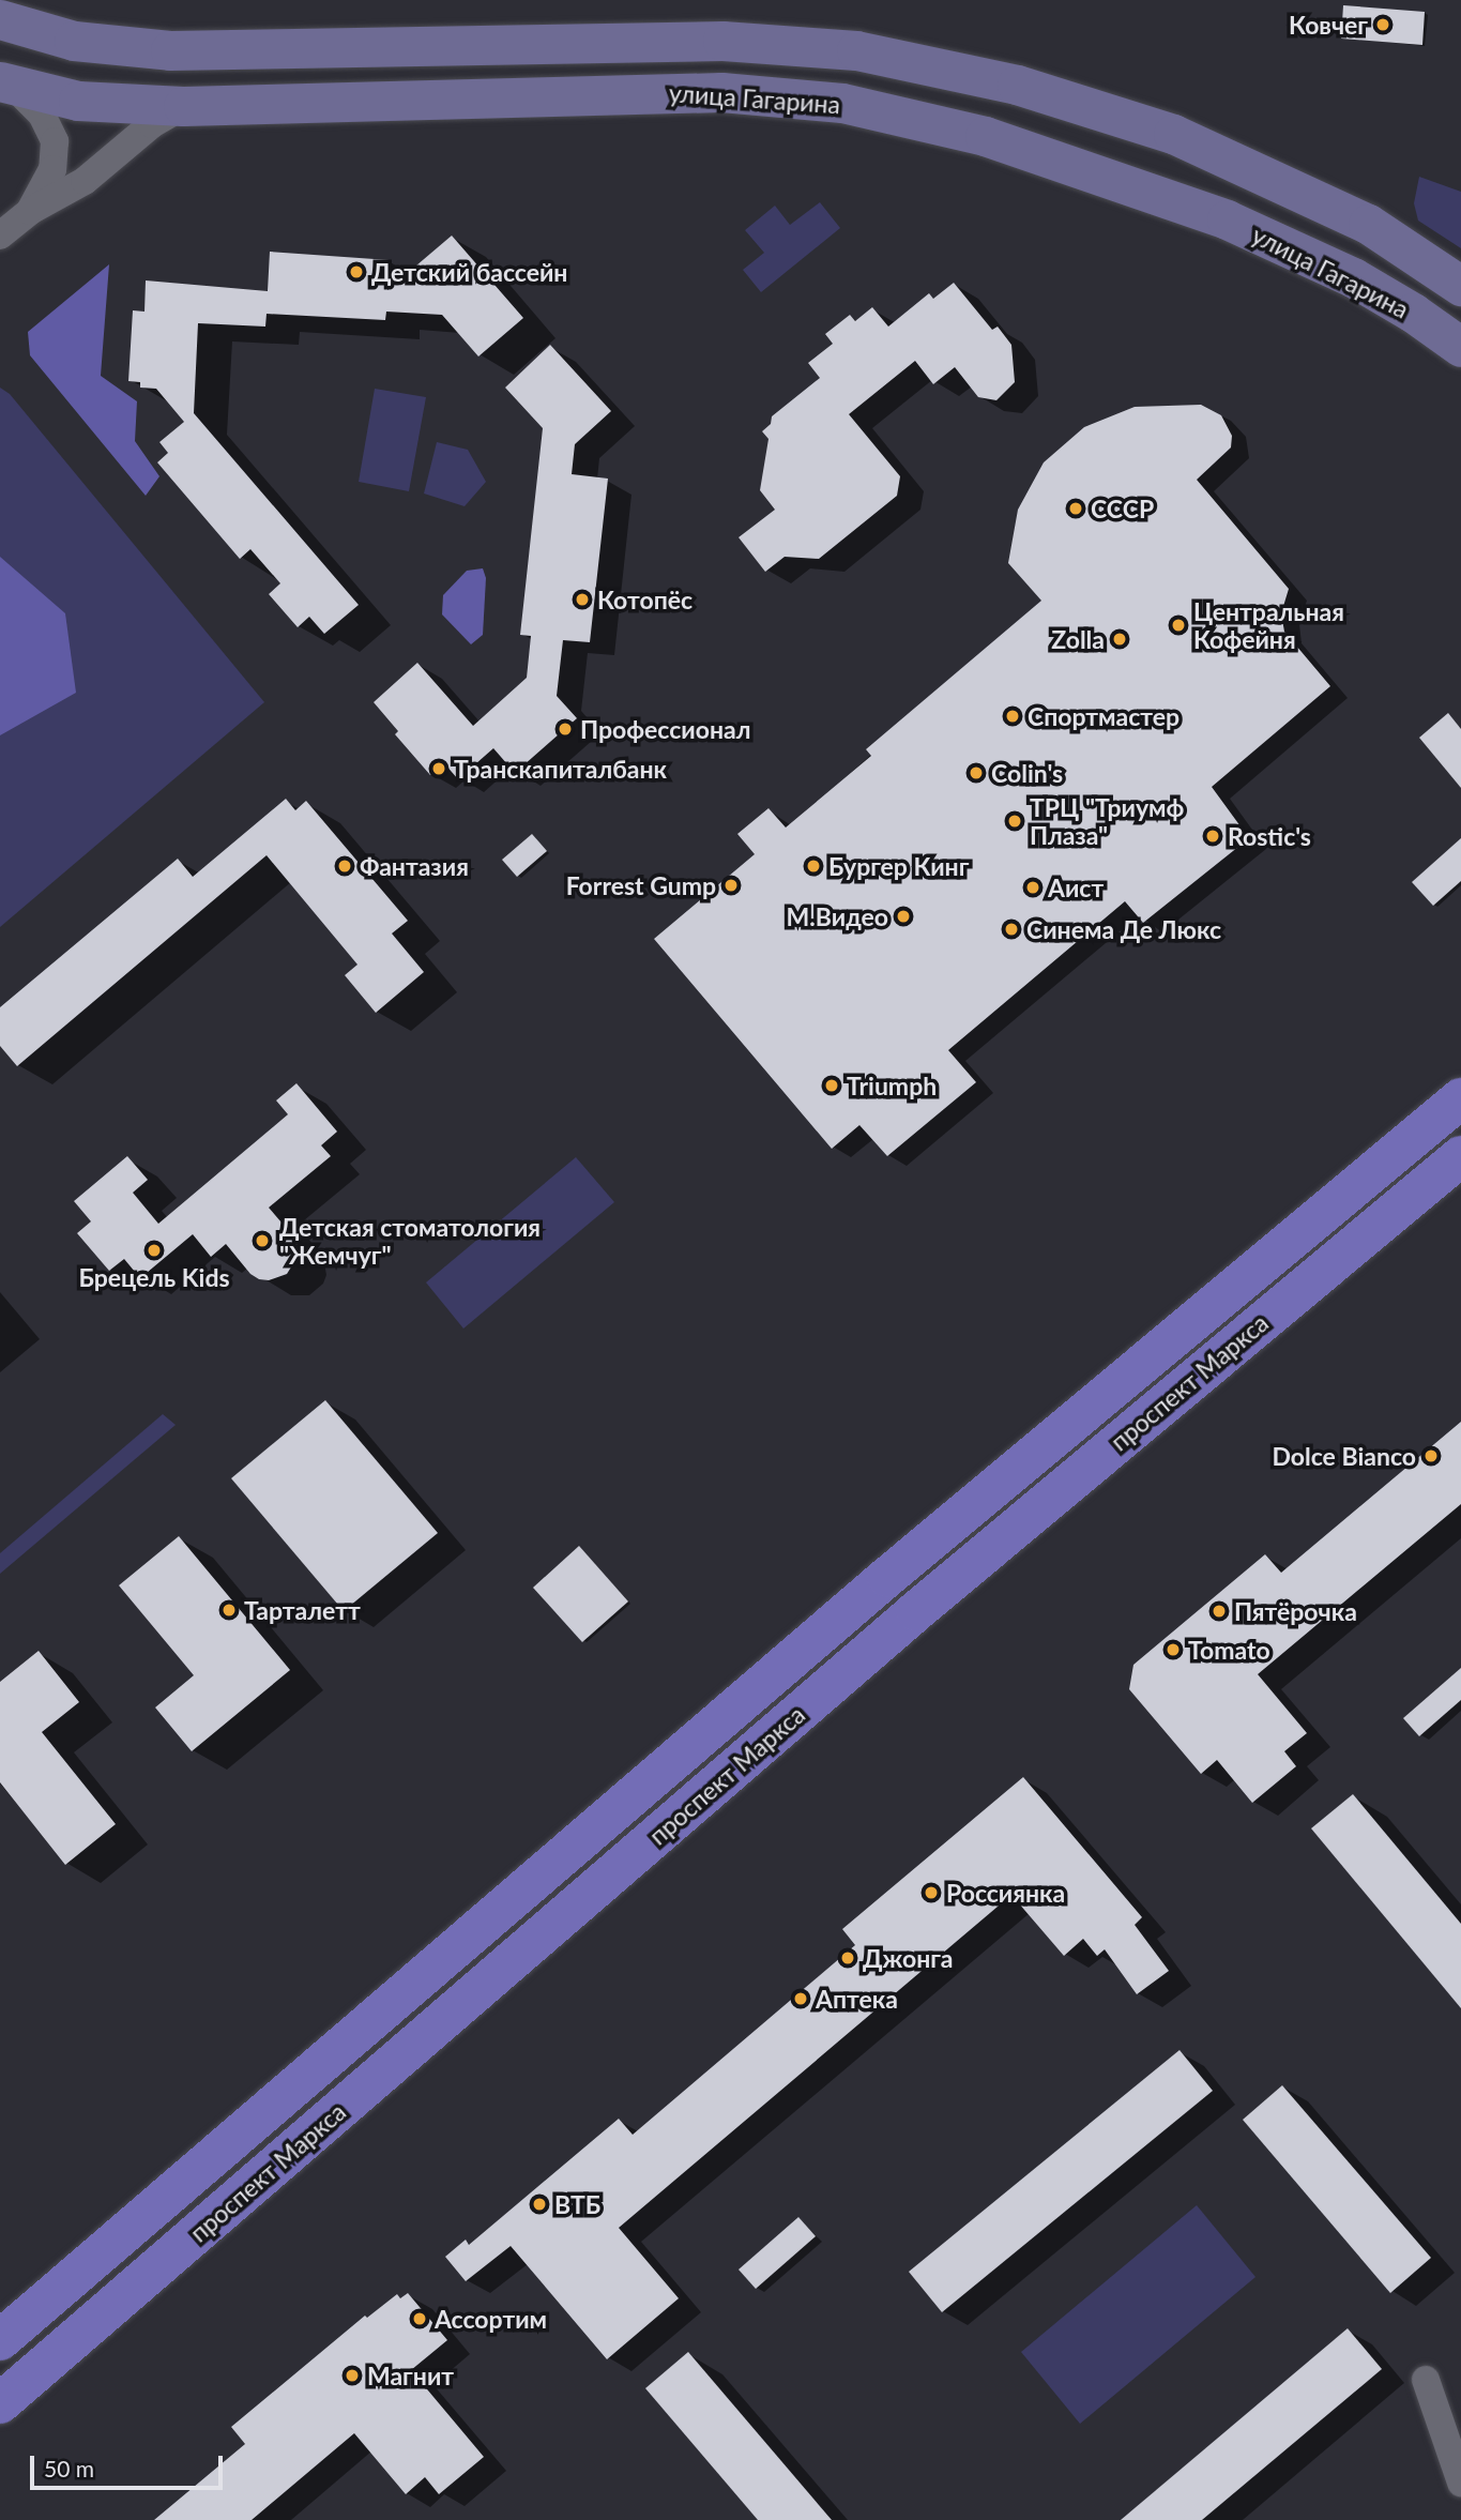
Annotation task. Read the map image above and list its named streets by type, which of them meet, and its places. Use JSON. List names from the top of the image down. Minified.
{"streets":{"main road":["улица Гагарина","проспект Маркса"]},"places":["Ковчег","Детский бассейн","СССР","Котопёс","Центральная Кофейня","Zolla","Спортмастер","Профессионал","Транскапиталбанк","Colin's","ТРЦ \"Триумф Плаза\"","Rostic's","Фантазия","Бургер Кинг","Forrest Gump","Аист","М.Видео","Синема Де Люкс","Triumph","Детская стоматология \"Жемчуг\"","Брецель Kids","Dolce Bianco","Тарталетт","Пятёрочка","Tomato","Россиянка","Джонга","Аптека","ВТБ","Ассортим","Магнит"],"scale_bar":"50 m"}
